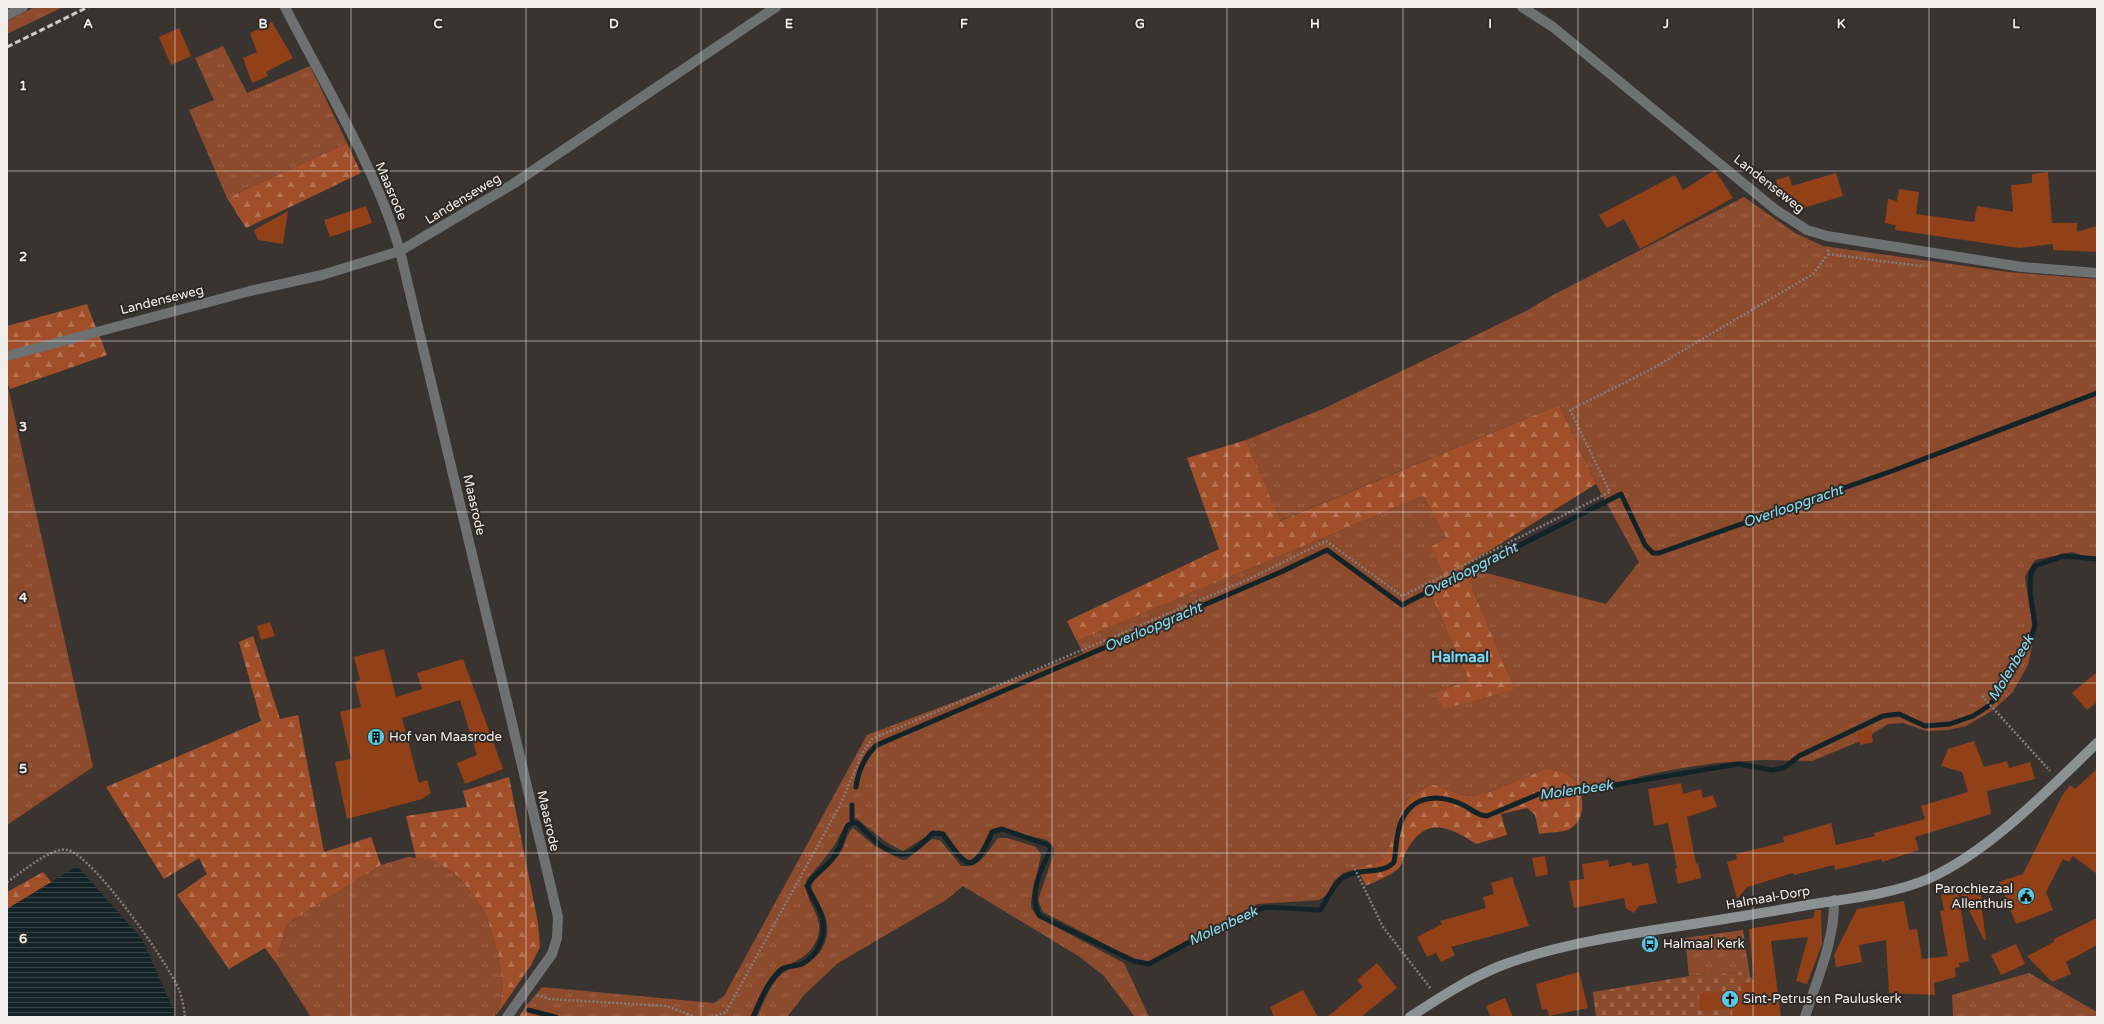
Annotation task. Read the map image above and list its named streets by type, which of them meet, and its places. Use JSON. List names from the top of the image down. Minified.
{"streets":{"street":["Landenseweg","Maasrode","Halmaal-Dorp"]},"crossings":[["Landenseweg","Maasrode"]],"districts":["Halmaal"],"water":["Overloopgracht","Molenbeek"],"places":{"building":["Hof van Maasrode"],"public building":["Parochiezaal Allenthuis"],"bus stop":["Halmaal Kerk"],"church":["Sint-Petrus en Pauluskerk"]},"grid":{"columns":["A","B","C","D","E","F","G","H","I","J","K","L"],"rows":["1","2","3","4","5","6"]}}
